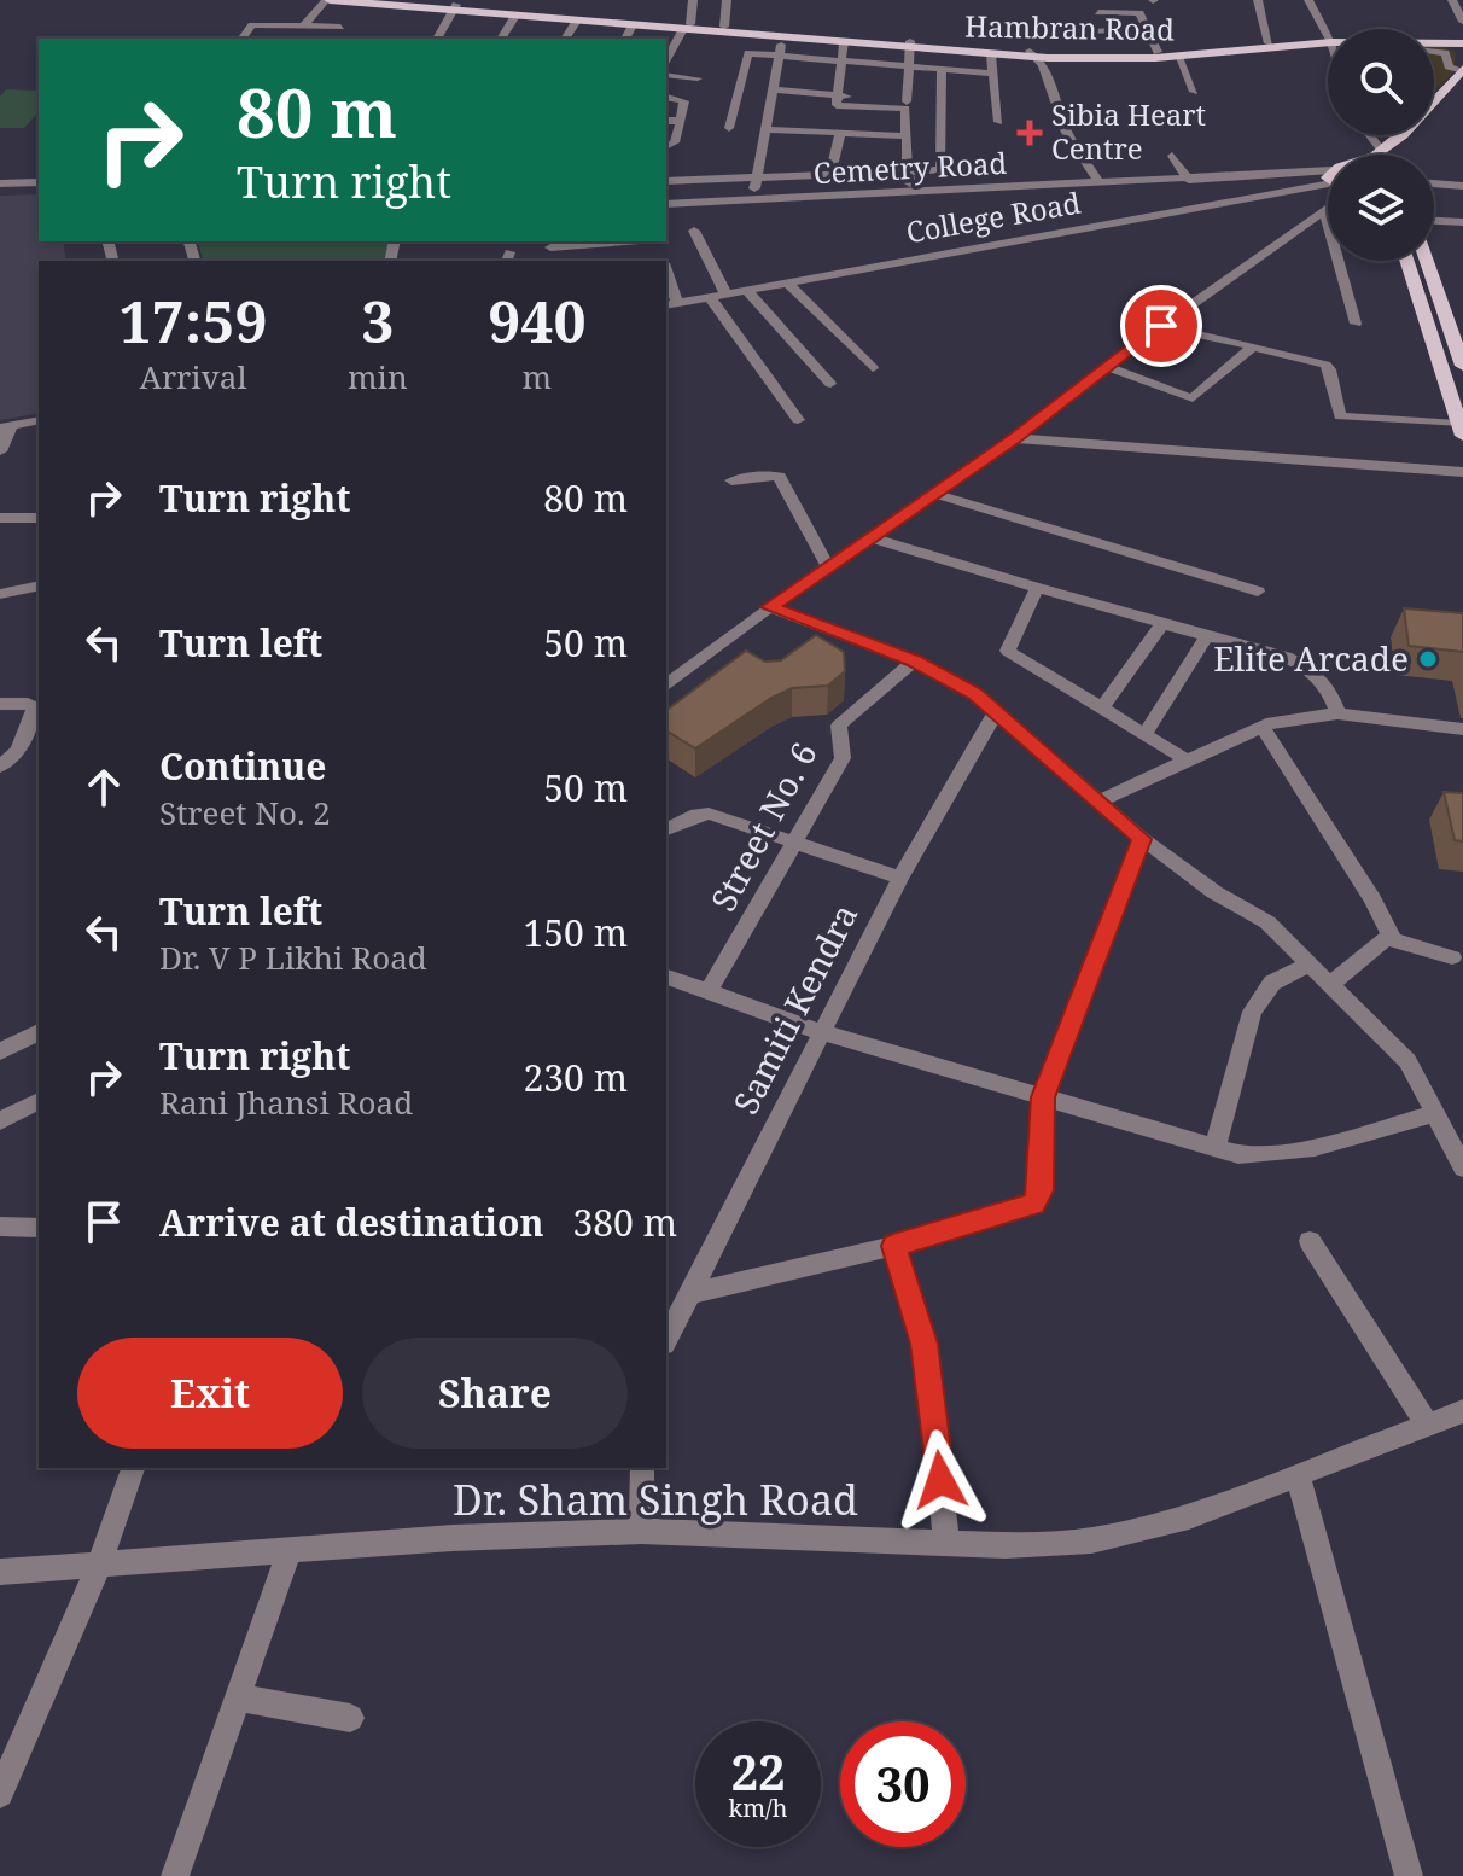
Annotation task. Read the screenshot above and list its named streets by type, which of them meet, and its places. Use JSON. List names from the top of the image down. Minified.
{"streets":{"main road":["Hambran Road"],"street":["Cemetry Road","College Road","Street No. 6","Samiti Kendra","Dr. Sham Singh Road"]},"places":{"health":["Sibia Heart Centre"],"other":["Elite Arcade"]},"page":{"turn":["80 m","Turn right"],"eta":["17:59","Arrival","3","min","940","m"],"list":[{"name":"Turn right","value":"80 m"},{"name":"Turn left","value":"50 m"},{"name":"Continue","note":"Street No. 2","value":"50 m"},{"name":"Turn left","note":"Dr. V P Likhi Road","value":"150 m"},{"name":"Turn right","note":"Rani Jhansi Road","value":"230 m"},{"name":"Arrive at destination","value":"380 m"}],"buttons":["Exit","Share"],"speed":"22 km/h","limit":"30"}}
